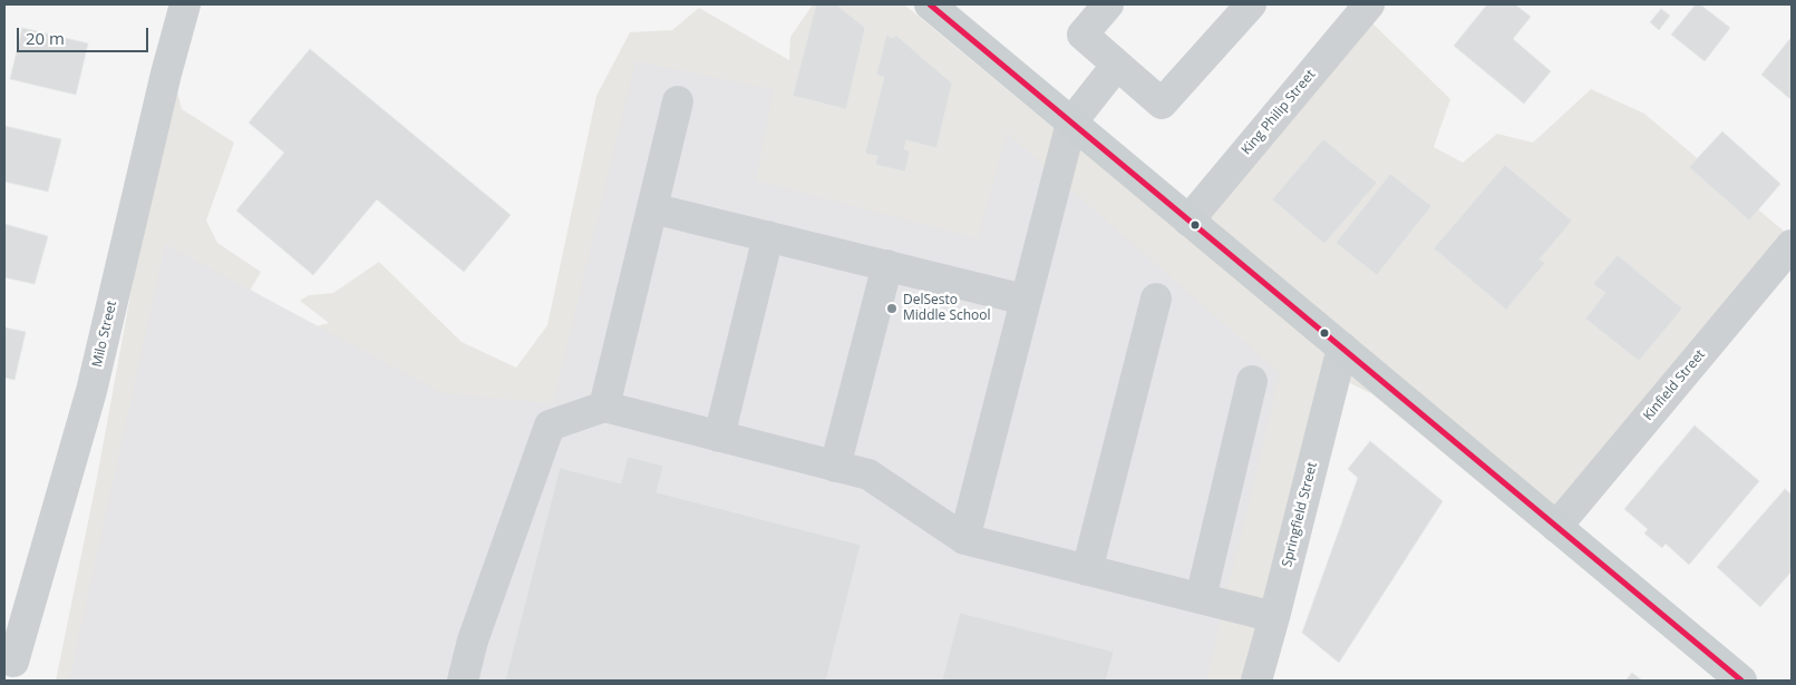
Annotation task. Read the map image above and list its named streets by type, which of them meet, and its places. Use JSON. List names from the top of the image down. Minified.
{"streets":{"street":["King Philip Street","Milo Street","Kinfield Street","Springfield Street"]},"places":["DelSesto Middle School"],"scale_bar":"20 m"}
